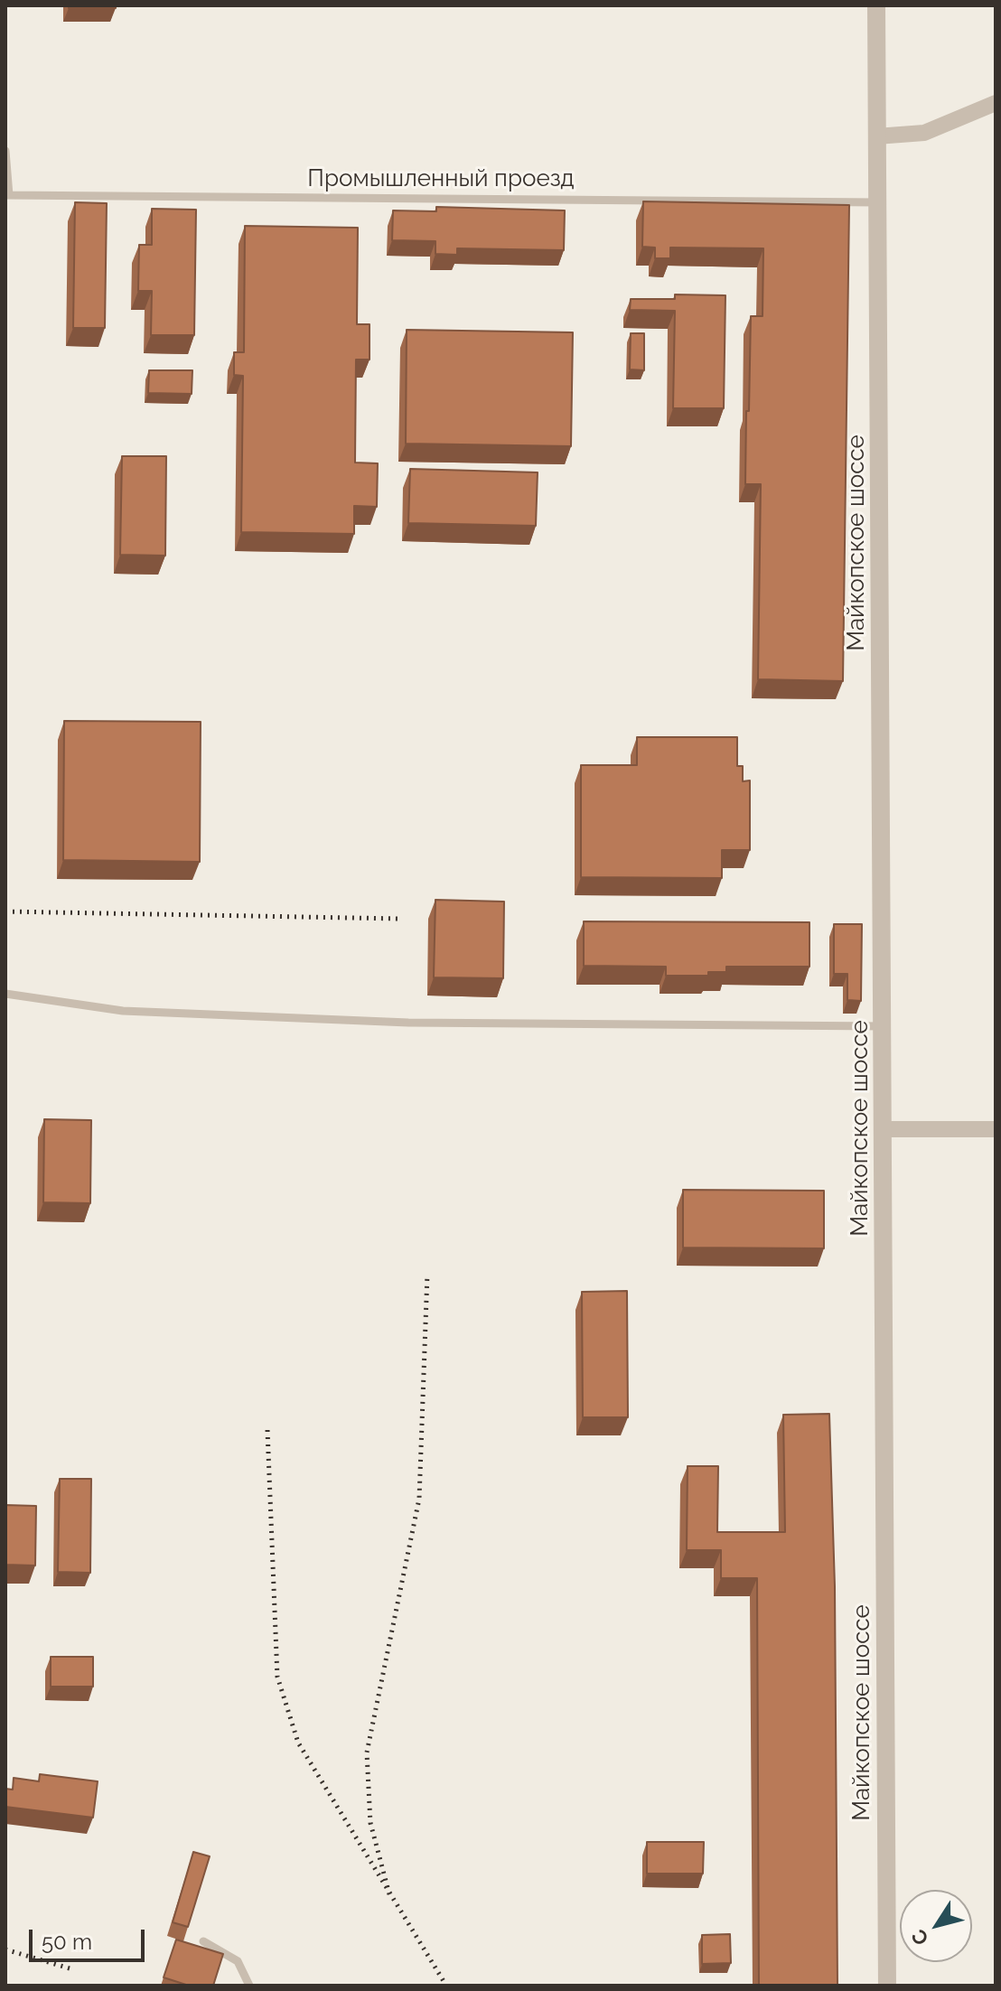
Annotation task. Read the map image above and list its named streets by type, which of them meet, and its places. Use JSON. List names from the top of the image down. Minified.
{"streets":{"street":["Майкопское шоссе"],"lane":["Промышленный проезд"]},"crossings":[["Промышленный проезд","Майкопское шоссе"]],"scale_bar":"50 m","north":"bottom left"}
